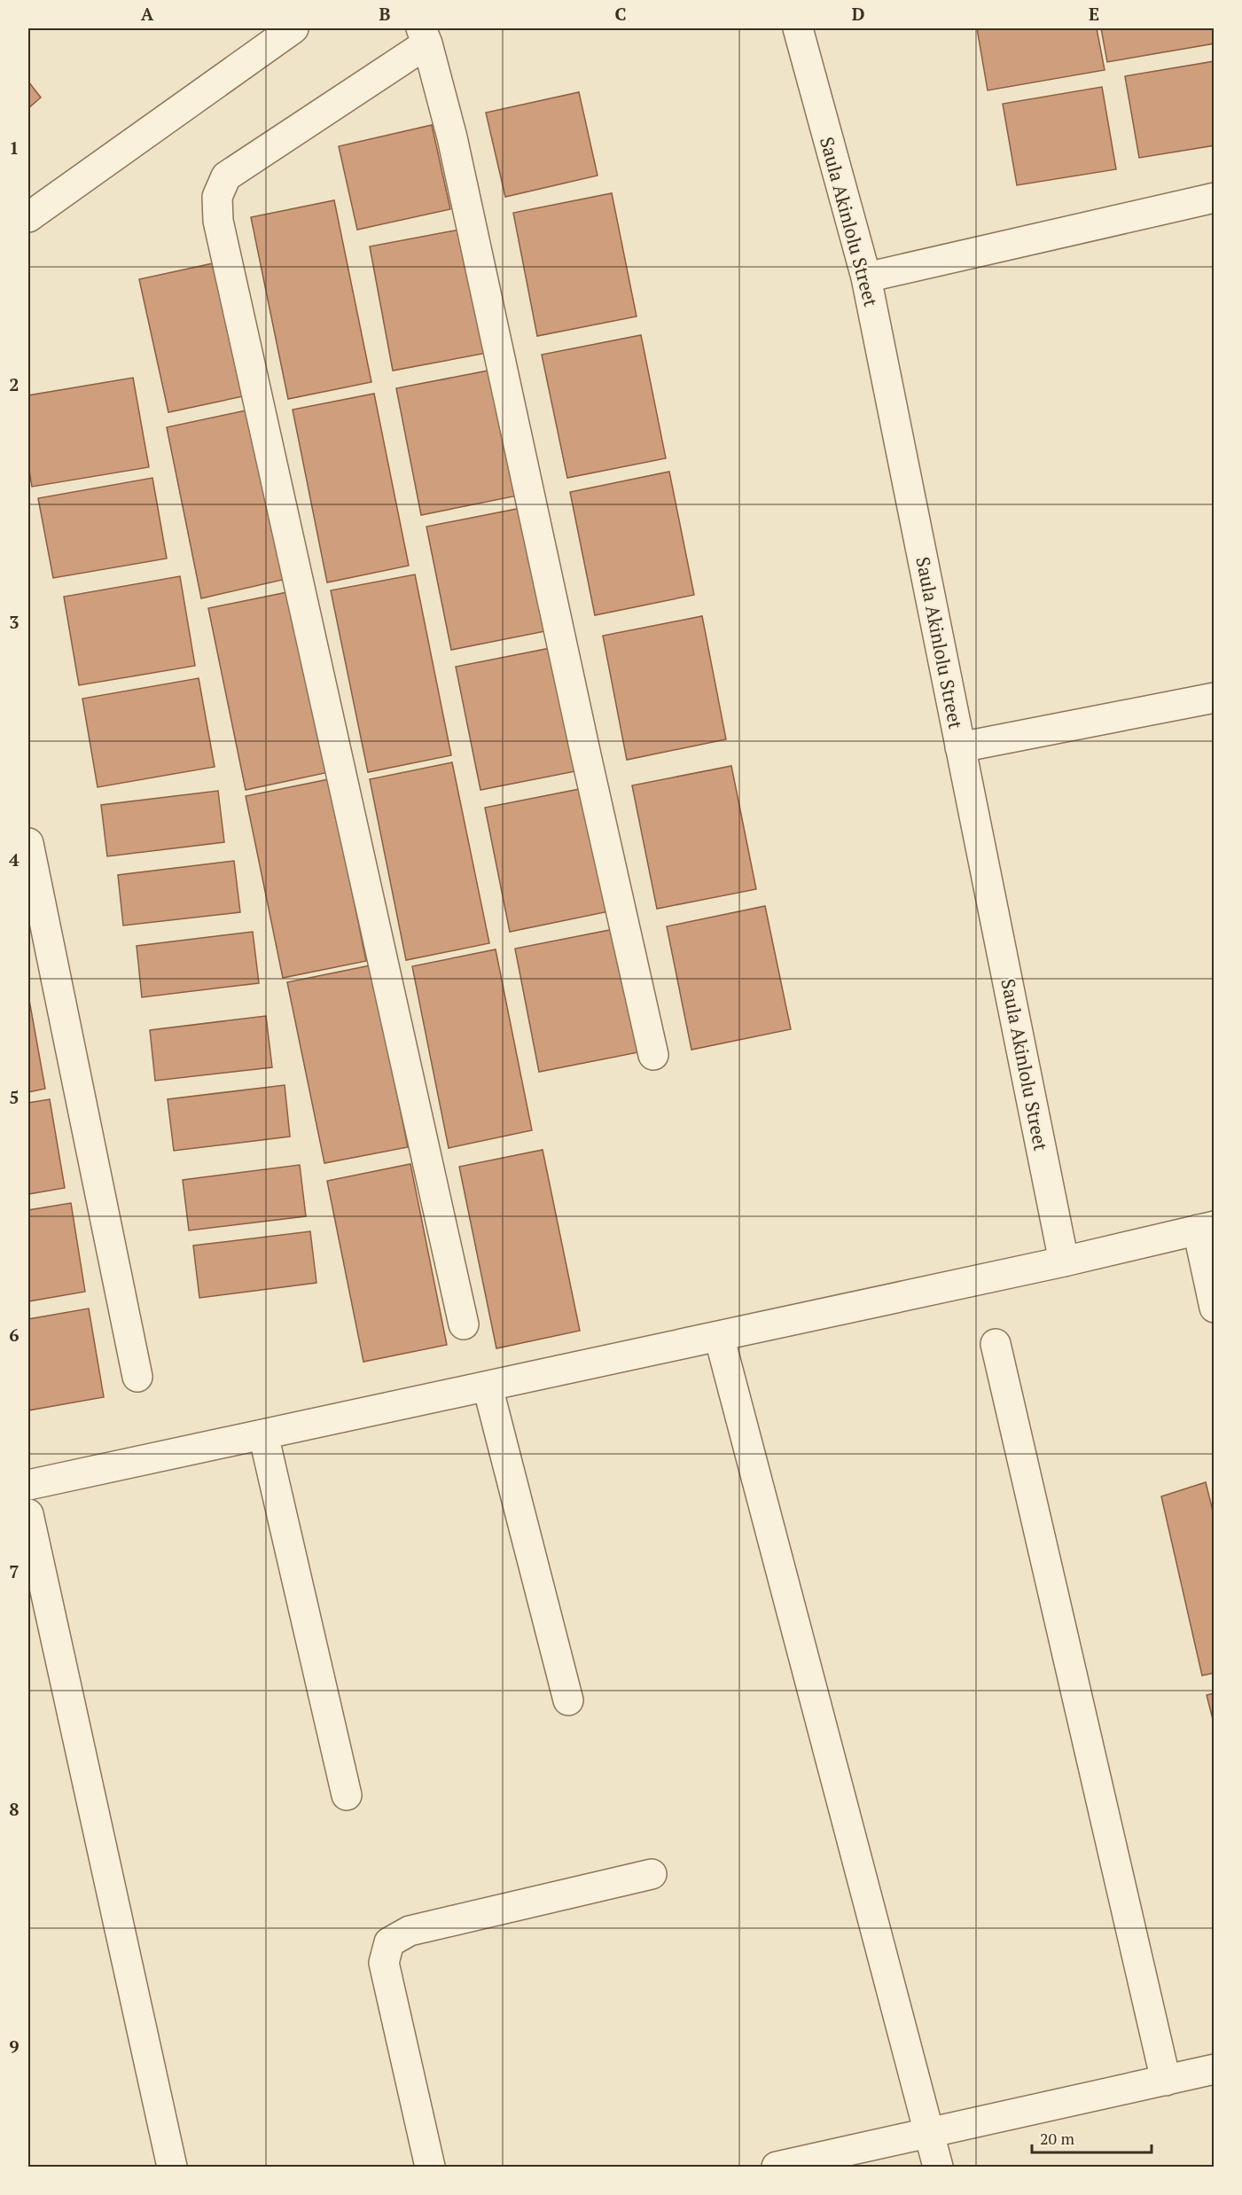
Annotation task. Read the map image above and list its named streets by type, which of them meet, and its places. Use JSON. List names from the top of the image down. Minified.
{"streets":{"street":["Saula Akinlolu Street"]},"scale_bar":"20 m","grid":{"columns":["A","B","C","D","E"],"rows":["1","2","3","4","5","6","7","8","9"]}}
